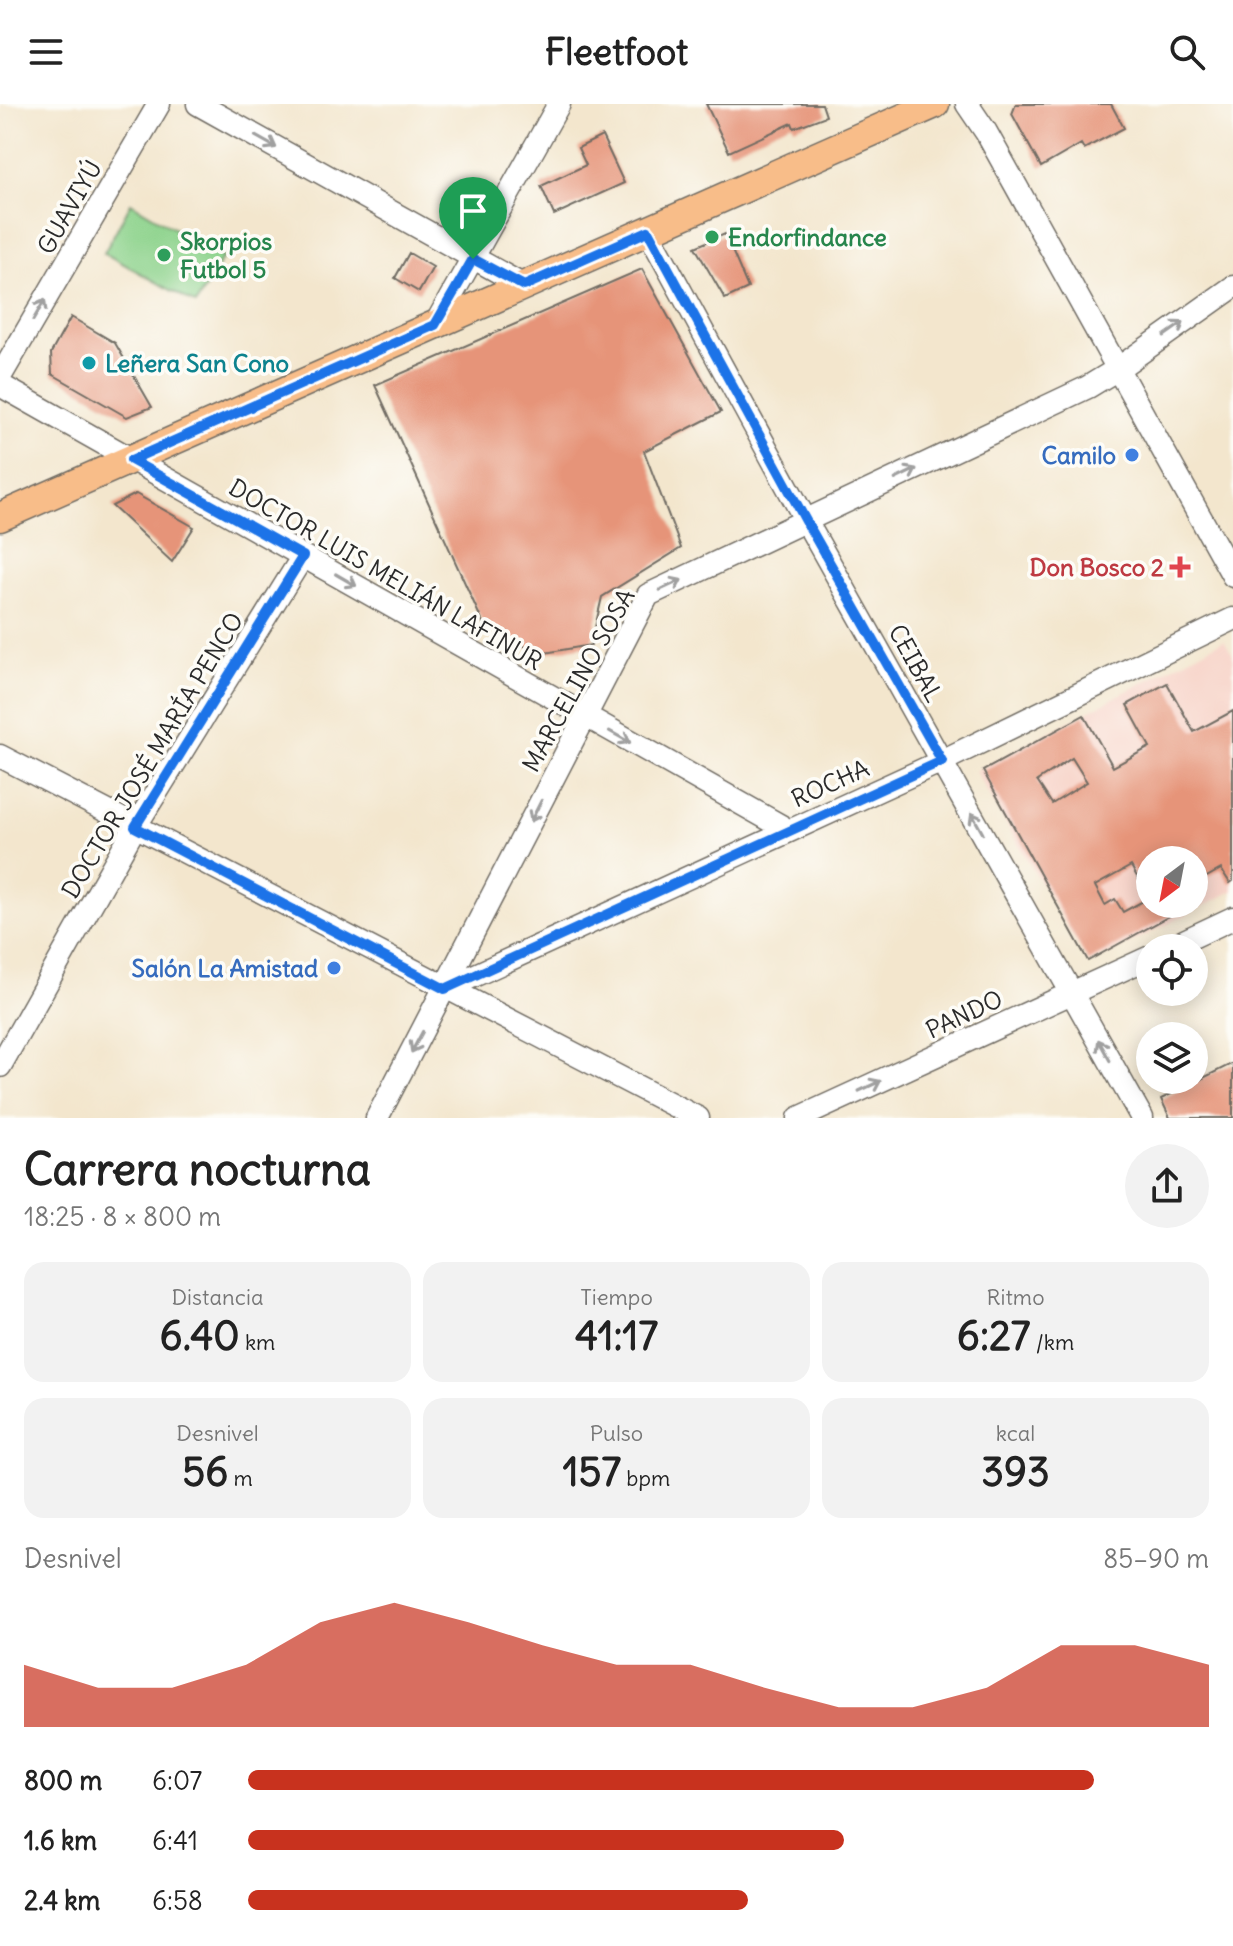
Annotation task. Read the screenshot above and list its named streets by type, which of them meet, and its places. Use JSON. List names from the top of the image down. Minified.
{"streets":{"street":["GUAVIYÚ","DOCTOR LUIS MELIÁN LAFINUR","CEIBAL","MARCELINO SOSA","DOCTOR JOSÉ MARÍA PENCO","ROCHA","PANDO"]},"crossings":[["DOCTOR LUIS MELIÁN LAFINUR","MARCELINO SOSA"],["DOCTOR LUIS MELIÁN LAFINUR","DOCTOR JOSÉ MARÍA PENCO"],["DOCTOR LUIS MELIÁN LAFINUR","ROCHA"],["CEIBAL","MARCELINO SOSA"],["CEIBAL","ROCHA"],["CEIBAL","PANDO"],["MARCELINO SOSA","ROCHA"]],"one_way":["GUAVIYÚ","DOCTOR LUIS MELIÁN LAFINUR","CEIBAL","PANDO"],"places":{"other":["Endorfindance","Skorpios Futbol 5","Leñera San Cono","Camilo","Salón La Amistad"],"health":["Don Bosco 2"]},"north":"bottom left","page":{"header":"Fleetfoot","heading":["Carrera nocturna","18:25 · 8 × 800 m"],"stats":[["Distancia","6.40 km"],["Tiempo","41:17"],["Ritmo","6:27 /km"],["Desnivel","56 m"],["Pulso","157 bpm"],["kcal","393"]],"chart":["Desnivel","85–90 m"],"list":[{"name":"800 m","note":"6:07"},{"name":"1.6 km","note":"6:41"},{"name":"2.4 km","note":"6:58"}]}}
